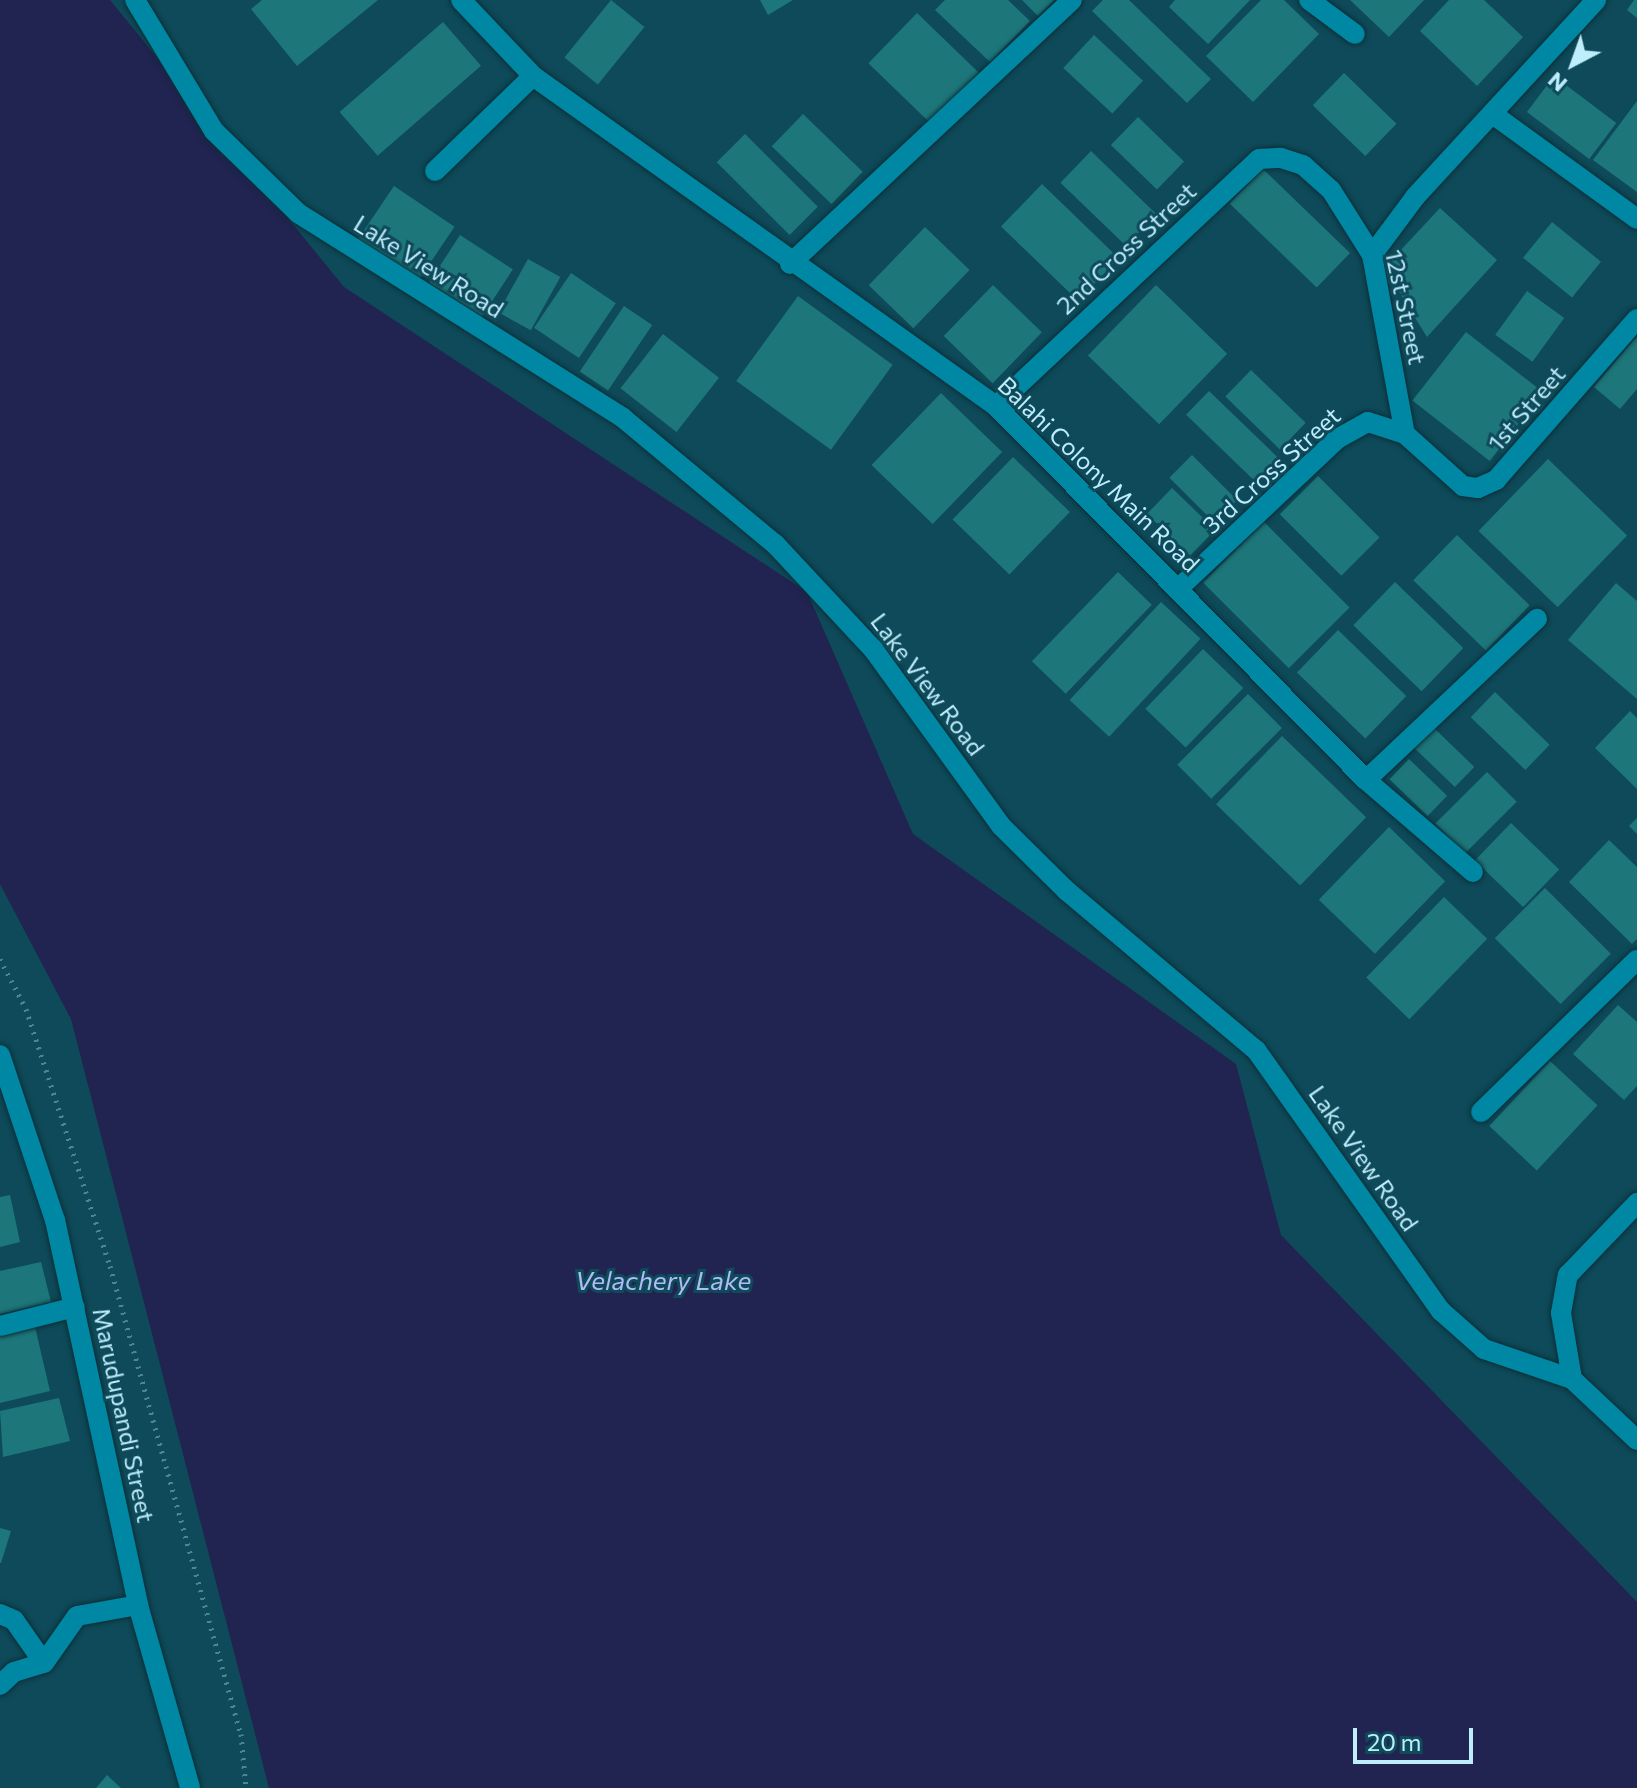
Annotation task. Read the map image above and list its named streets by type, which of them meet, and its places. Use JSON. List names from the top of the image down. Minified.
{"streets":{"street":["2nd Cross Street","Lake View Road","12st Street","1st Street","3rd Cross Street","Balahi Colony Main Road","Marudupandi Street"]},"crossings":[["2nd Cross Street","12st Street"],["2nd Cross Street","Balahi Colony Main Road"],["12st Street","1st Street"],["12st Street","3rd Cross Street"],["1st Street","3rd Cross Street"],["3rd Cross Street","Balahi Colony Main Road"]],"water":["Velachery Lake"],"scale_bar":"20 m","north":"bottom left"}
